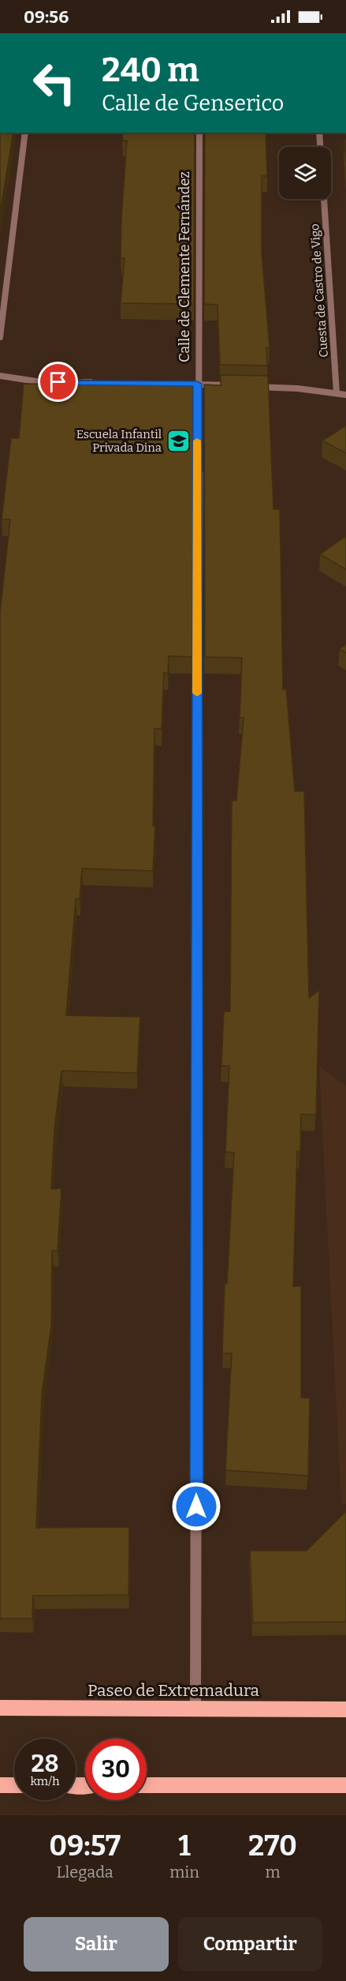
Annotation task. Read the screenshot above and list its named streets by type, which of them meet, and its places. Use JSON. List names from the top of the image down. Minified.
{"streets":{"main road":["Paseo de Extremadura"],"street":["Calle de Clemente Fernández","Cuesta de Castro de Vigo"]},"crossings":[["Calle de Clemente Fernández","Paseo de Extremadura"]],"places":{"school or university":["Escuela Infantil Privada Dina"]},"page":{"status":"09:56","turn":["240 m","Calle de Genserico"],"speed":"28 km/h","limit":"30","eta":["09:57","Llegada","1","min","270","m"],"buttons":["Salir","Compartir"]}}
